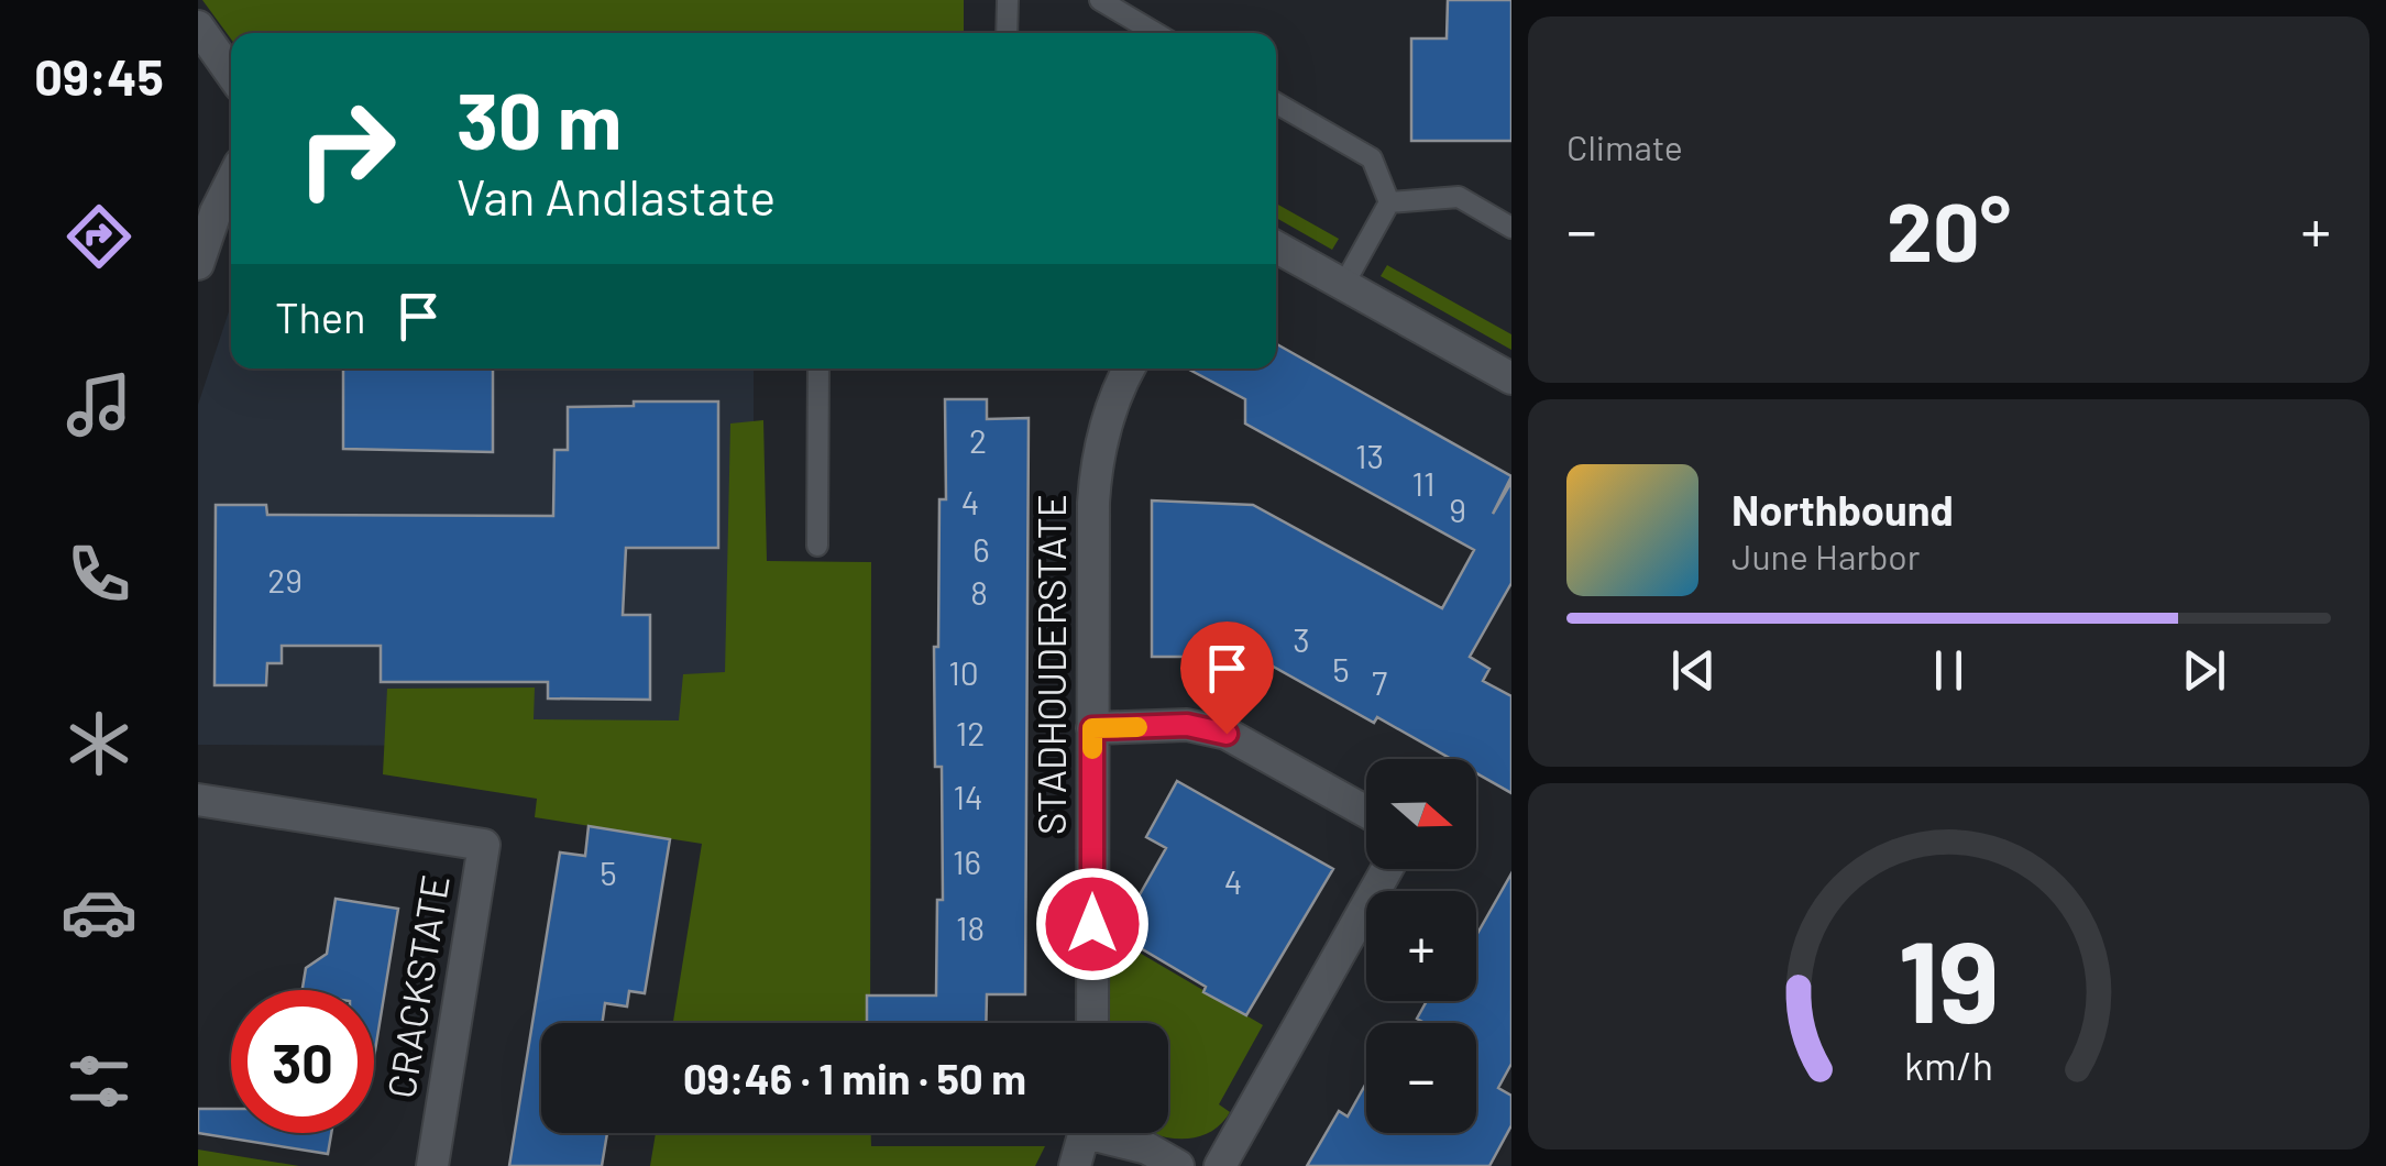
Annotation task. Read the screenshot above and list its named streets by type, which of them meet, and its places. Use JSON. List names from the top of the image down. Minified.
{"streets":{"street":["STADHOUDERSTATE","CRACKSTATE"]},"house_numbers":["2","13","11","4","9","6","29","8","3","5","10","7","12","14","16","5","4","18"],"north":"right","page":{"tabs":"09:45","tile":"Climate","turn":["30 m","Van Andlastate"],"heat":["−","20°","+"],"then":"Then","song":["Northbound","June Harbor"],"map_buttons":["+","−"],"limit":"30","trip":"09:46 · 1 min · 50 m","gauge":["19","km/h"]}}
